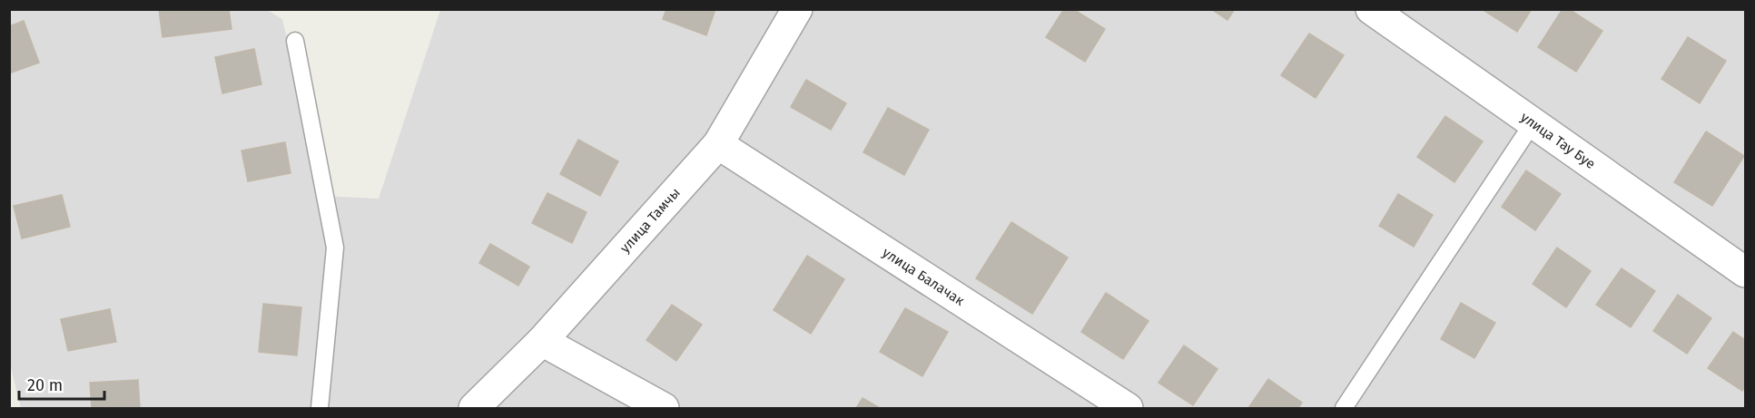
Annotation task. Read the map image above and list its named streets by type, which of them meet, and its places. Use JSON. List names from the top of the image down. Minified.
{"streets":{"street":["улица Тау Буе","улица Тамчы","улица Балачак"]},"crossings":[["улица Тамчы","улица Балачак"]],"scale_bar":"20 m"}
